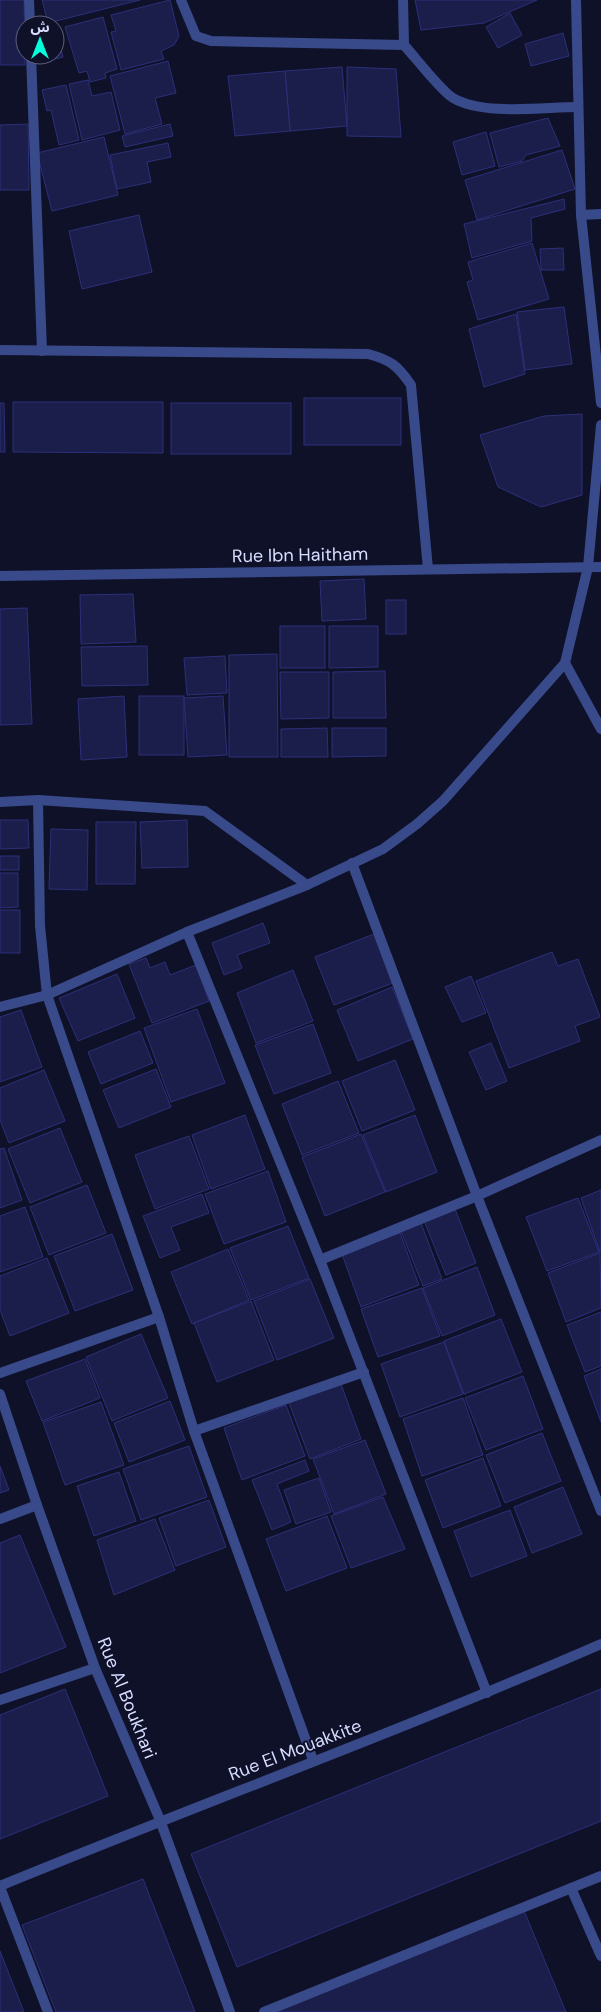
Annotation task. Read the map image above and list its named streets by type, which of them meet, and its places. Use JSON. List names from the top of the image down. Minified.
{"streets":{"street":["Rue Ibn Haitham","Rue Al Boukhari","Rue El Mouakkite"]},"crossings":[["Rue Al Boukhari","Rue El Mouakkite"]],"north":"top"}
